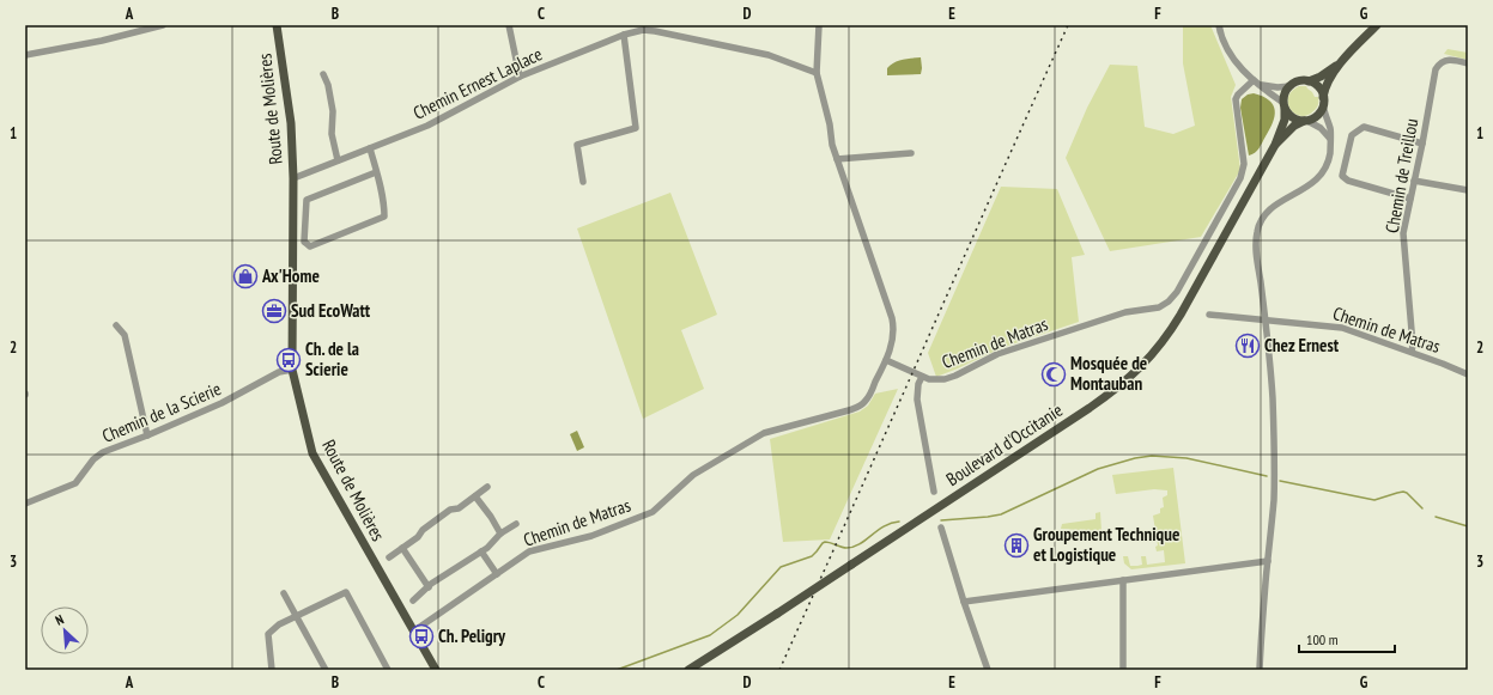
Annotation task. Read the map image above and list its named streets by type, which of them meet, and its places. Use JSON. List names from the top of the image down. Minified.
{"streets":{"main road":["Route de Molières","Boulevard d'Occitanie"],"street":["Chemin Ernest Laplace","Chemin de Treillou","Chemin de Matras","Chemin de la Scierie"]},"crossings":[["Chemin Ernest Laplace","Route de Molières"],["Route de Molières","Chemin de Matras"],["Route de Molières","Chemin de la Scierie"],["Chemin de Treillou","Chemin de Matras"]],"places":{"shop":["Ax'Home"],"office":["Sud EcoWatt"],"restaurant":["Chez Ernest"],"bus stop":["Ch. de la Scierie","Ch. Peligry"],"mosque":["Mosquée de Montauban"],"building":["Groupement Technique et Logistique"]},"scale_bar":"100 m","north":"top left","grid":{"columns":["A","B","C","D","E","F","G"],"rows":["1","2","3"]}}
